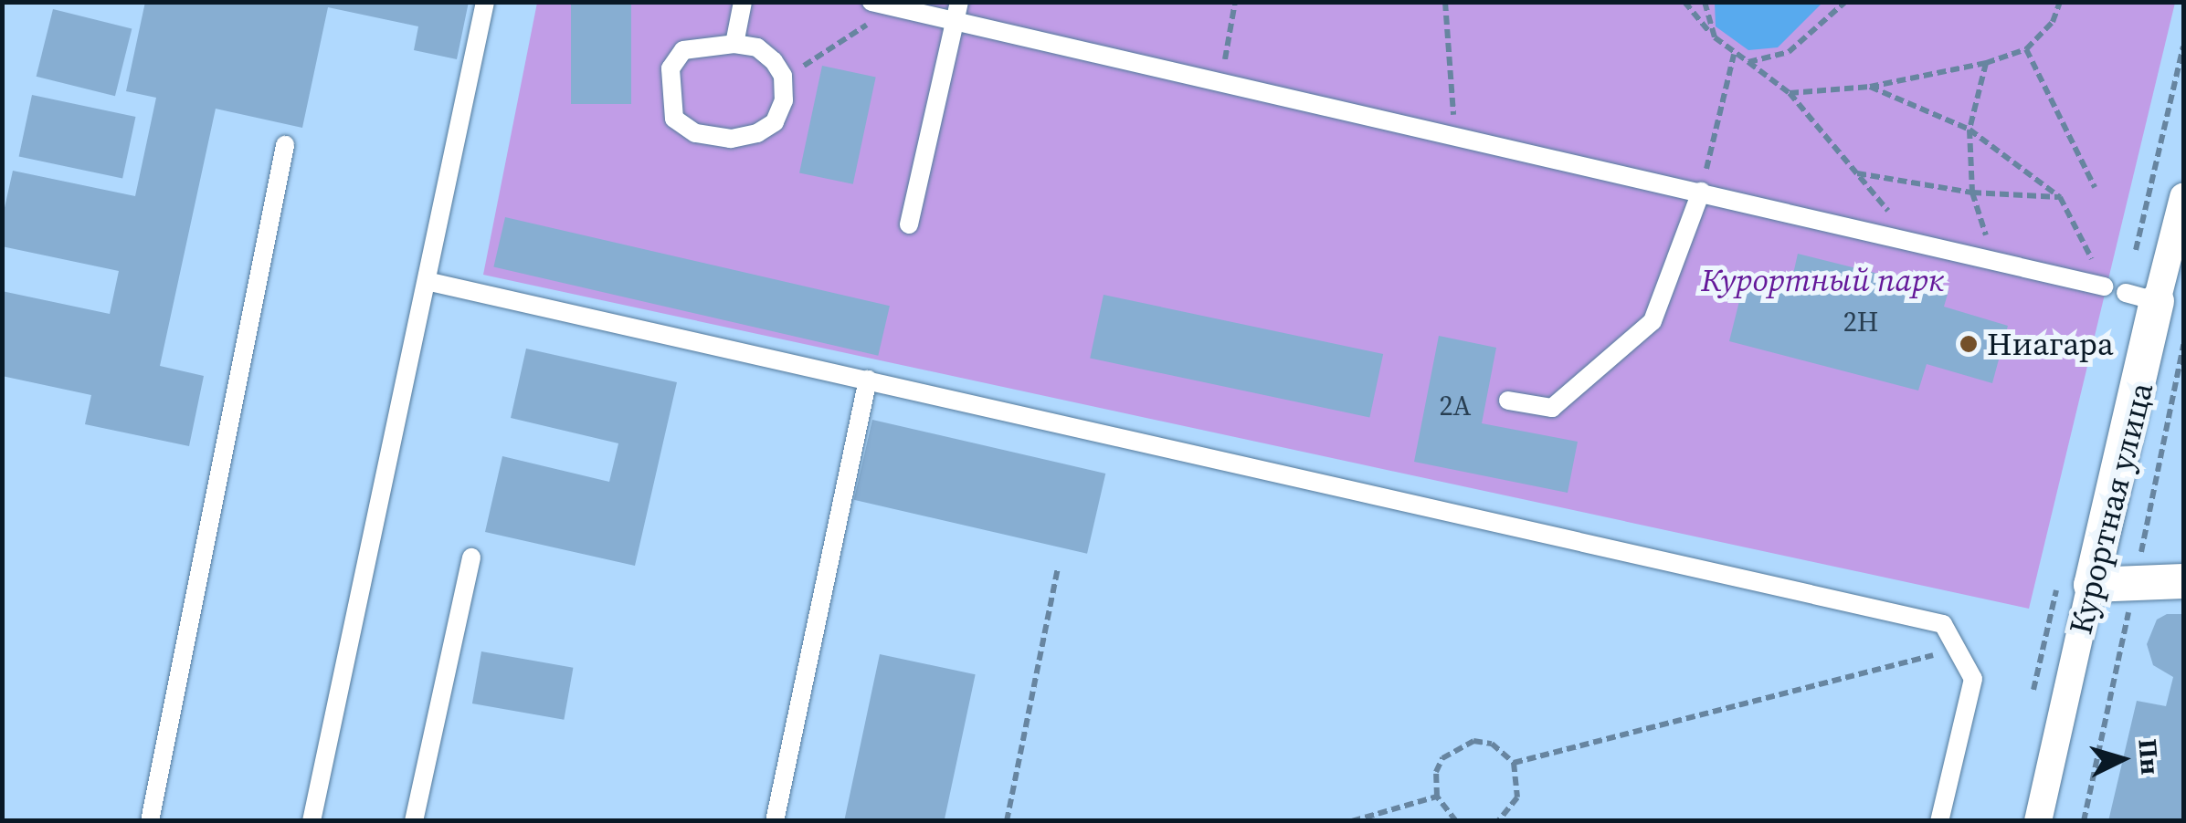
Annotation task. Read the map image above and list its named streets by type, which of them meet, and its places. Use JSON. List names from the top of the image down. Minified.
{"streets":{"street":["Курортная улица"]},"parks":["Курортный парк"],"places":["Ниагара"],"house_numbers":["2Н","2А"],"north":"right"}
